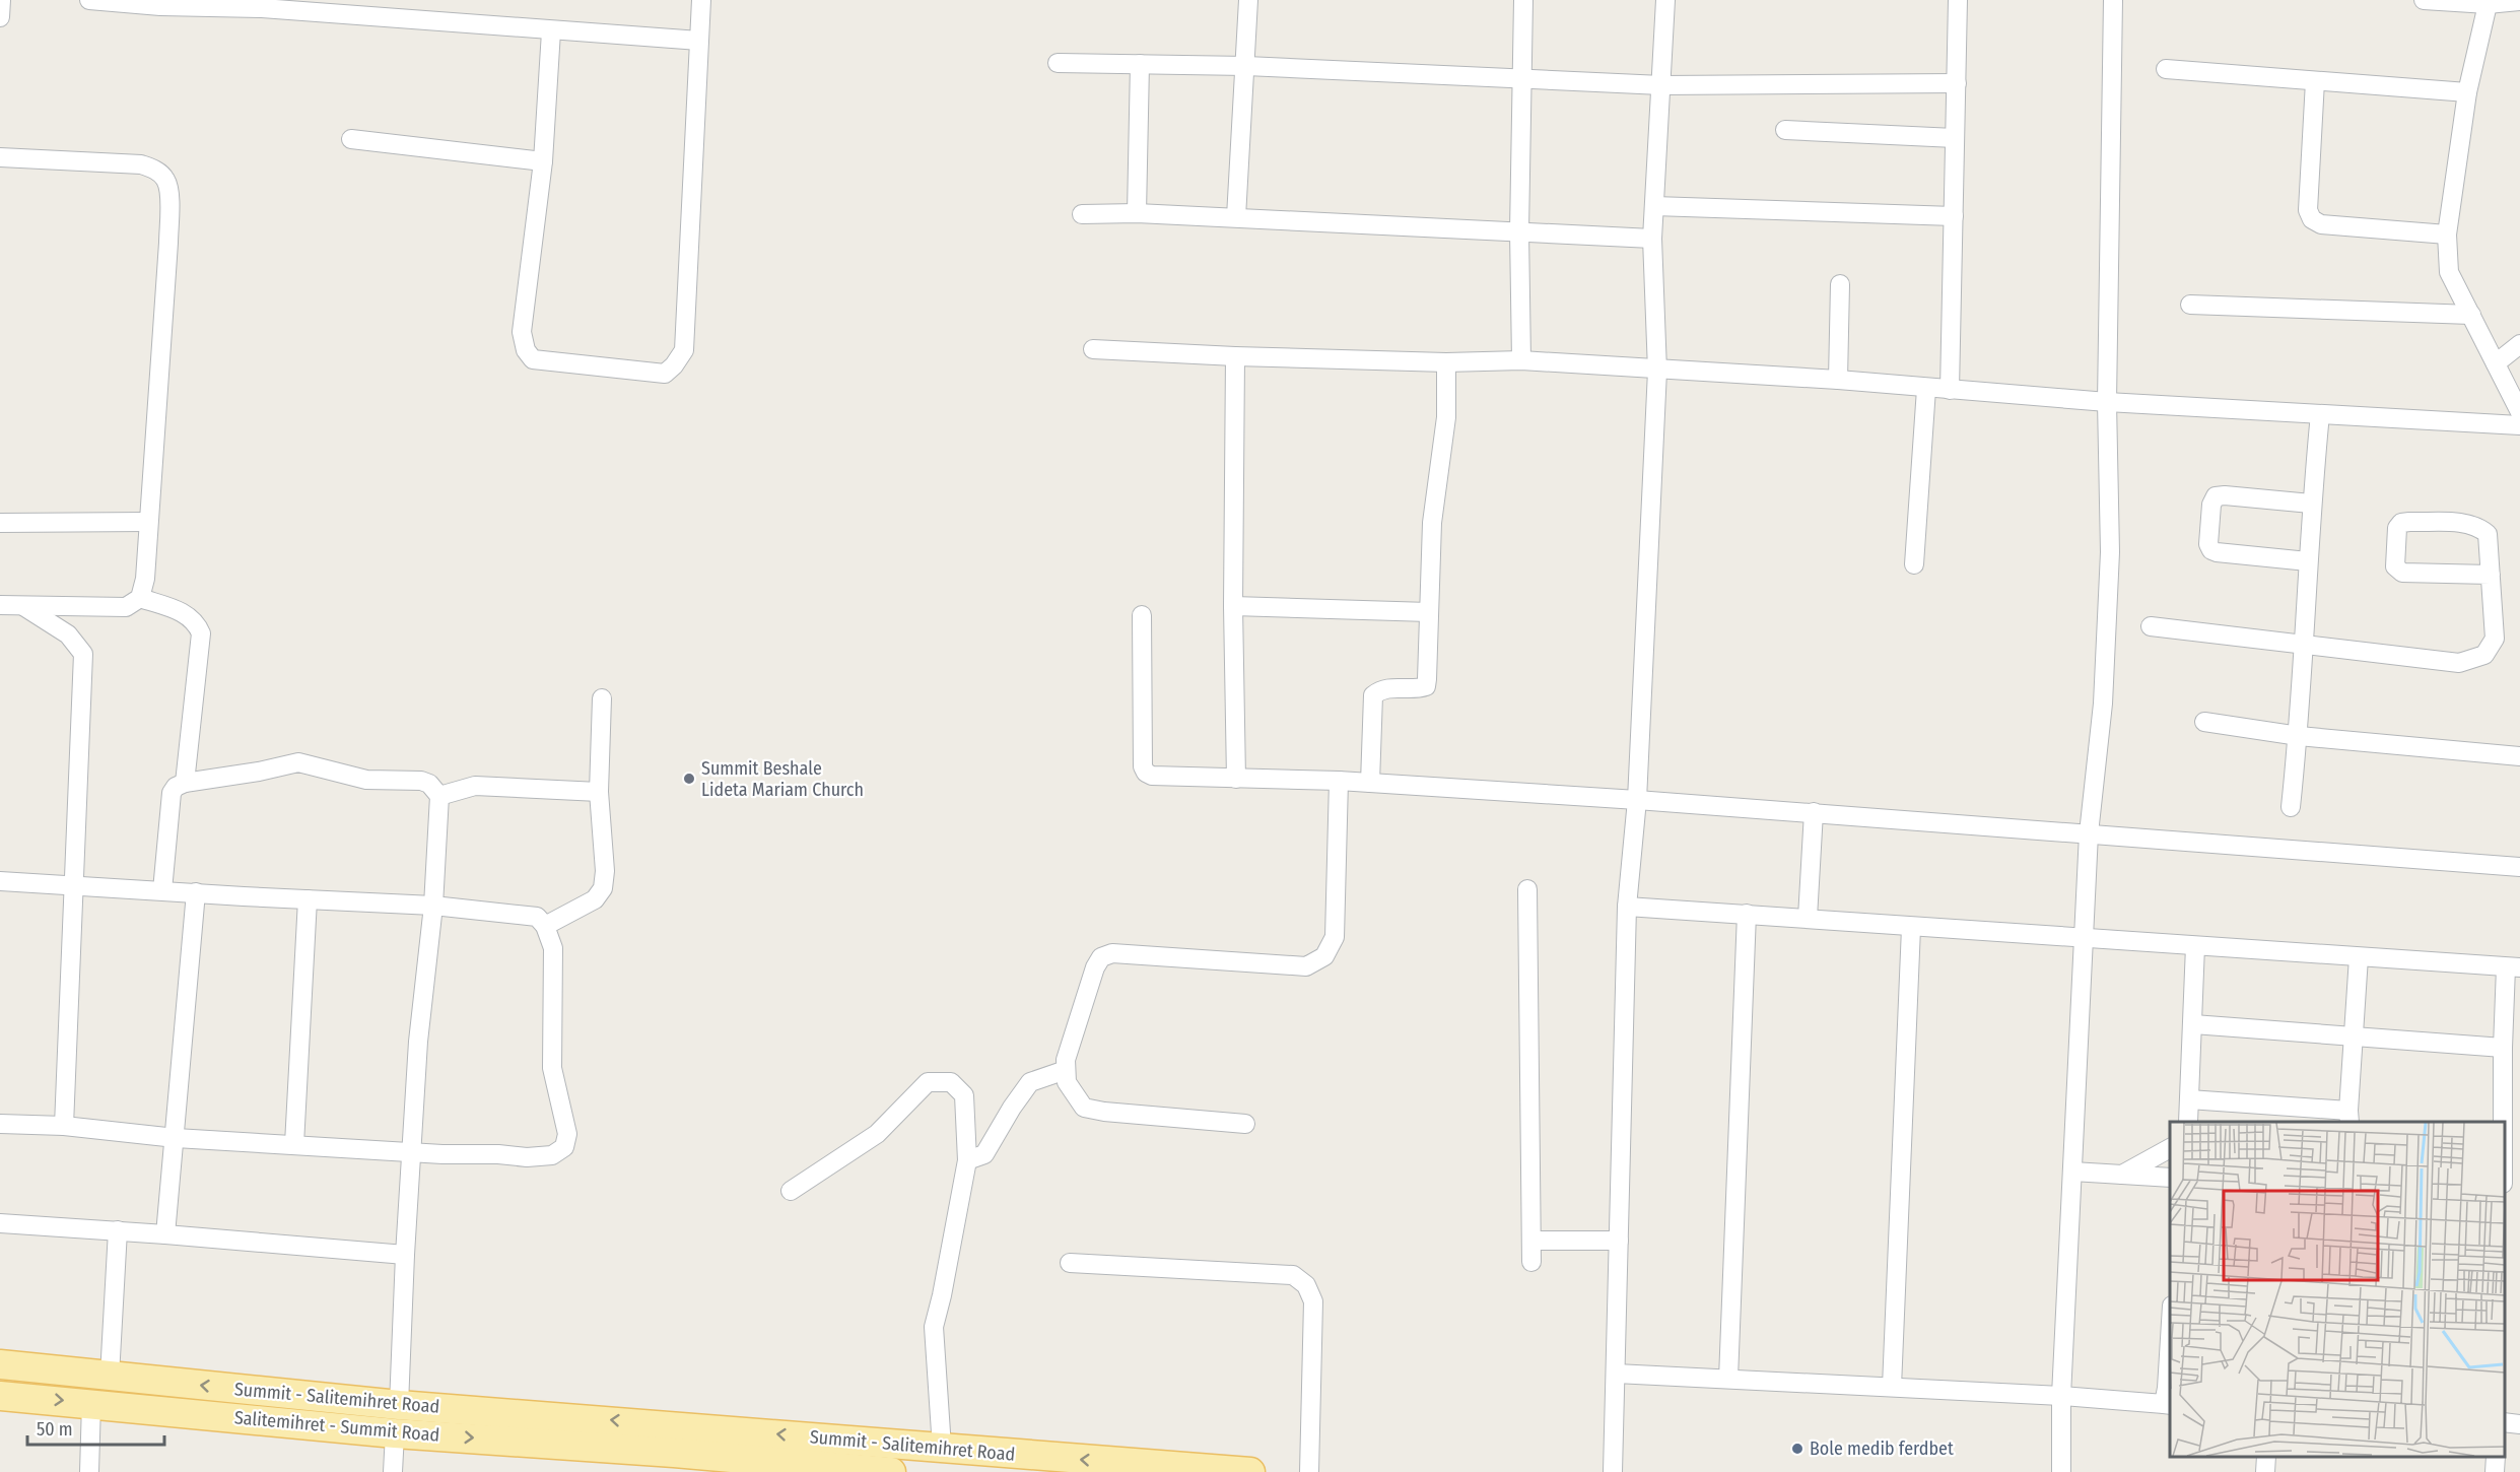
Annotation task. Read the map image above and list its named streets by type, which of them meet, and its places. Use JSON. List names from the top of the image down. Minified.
{"streets":{"main road":["Summit - Salitemihret Road","Salitemihret - Summit Road"]},"crossings":[["Summit - Salitemihret Road","Salitemihret - Summit Road"]],"one_way":["Summit - Salitemihret Road","Salitemihret - Summit Road"],"places":["Summit Beshale Lideta Mariam Church","Bole medib ferdbet"],"scale_bar":"50 m"}
